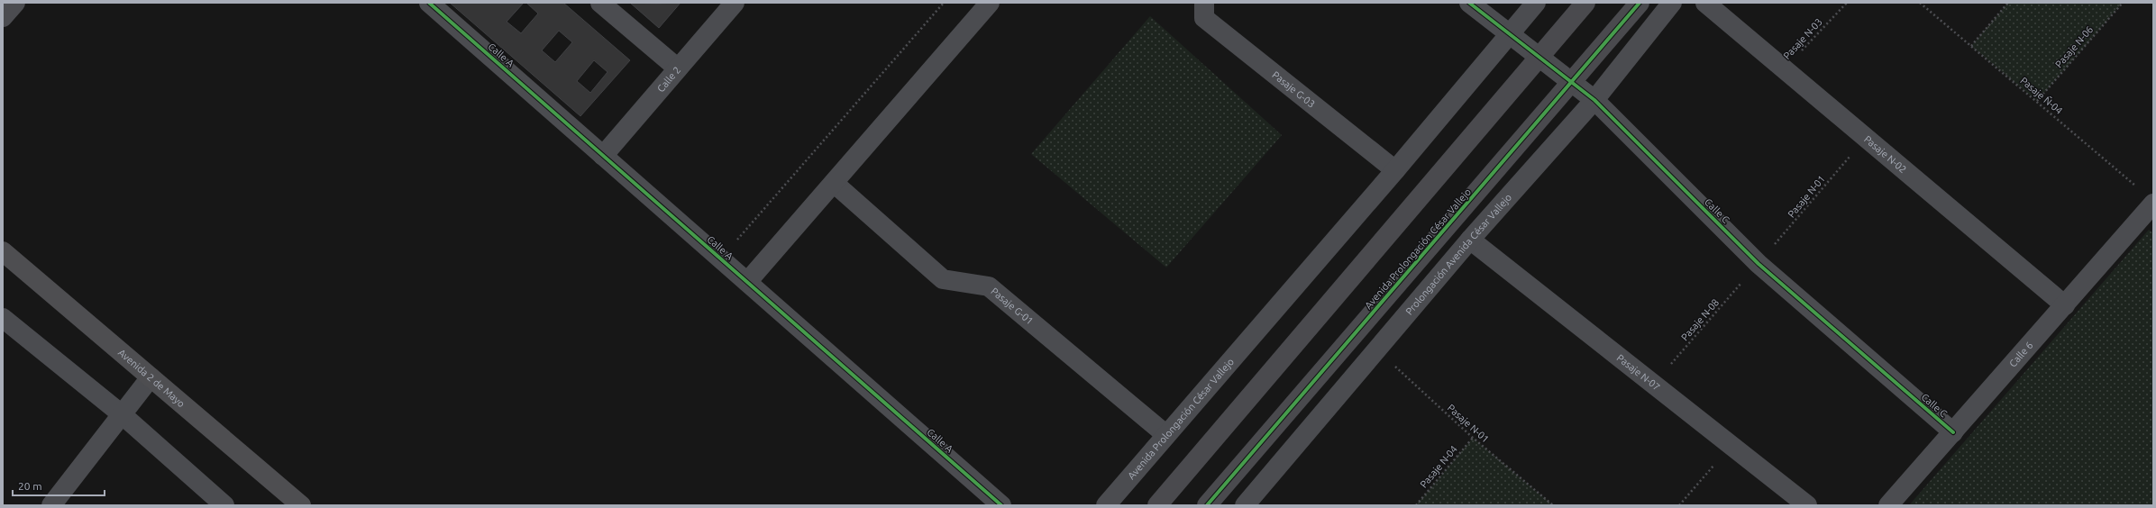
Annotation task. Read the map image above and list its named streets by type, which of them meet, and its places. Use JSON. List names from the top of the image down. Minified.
{"streets":{"highway":["Avenida 2 de Mayo"],"street":["Calle A","Calle 2","Pasaje G-03","Pasaje N-02","Calle C","Avenida Prolongación César Vallejo","Prolongación Avenida César Vallejo","Pasaje G-01","Calle 6","Pasaje N-07"],"path":["Pasaje N-03","Pasaje N-06","Pasaje Ñ-04","Pasaje N-01","Pasaje N-08","Pasaje N-04"]},"crossings":[["Pasaje N-03","Pasaje N-02"],["Pasaje N-06","Pasaje Ñ-04"],["Calle A","Calle 2"],["Pasaje G-03","Avenida Prolongación César Vallejo"],["Pasaje N-02","Pasaje N-01"],["Pasaje N-02","Calle 6"],["Pasaje N-01","Calle C"],["Pasaje N-01","Prolongación Avenida César Vallejo"],["Pasaje N-01","Pasaje N-08"],["Pasaje N-01","Pasaje N-04"],["Calle C","Avenida Prolongación César Vallejo"],["Calle C","Prolongación Avenida César Vallejo"],["Calle C","Pasaje N-08"],["Calle C","Calle 6"],["Avenida Prolongación César Vallejo","Pasaje G-01"],["Prolongación Avenida César Vallejo","Pasaje N-07"],["Pasaje N-08","Pasaje N-07"]],"scale_bar":"20 m"}
